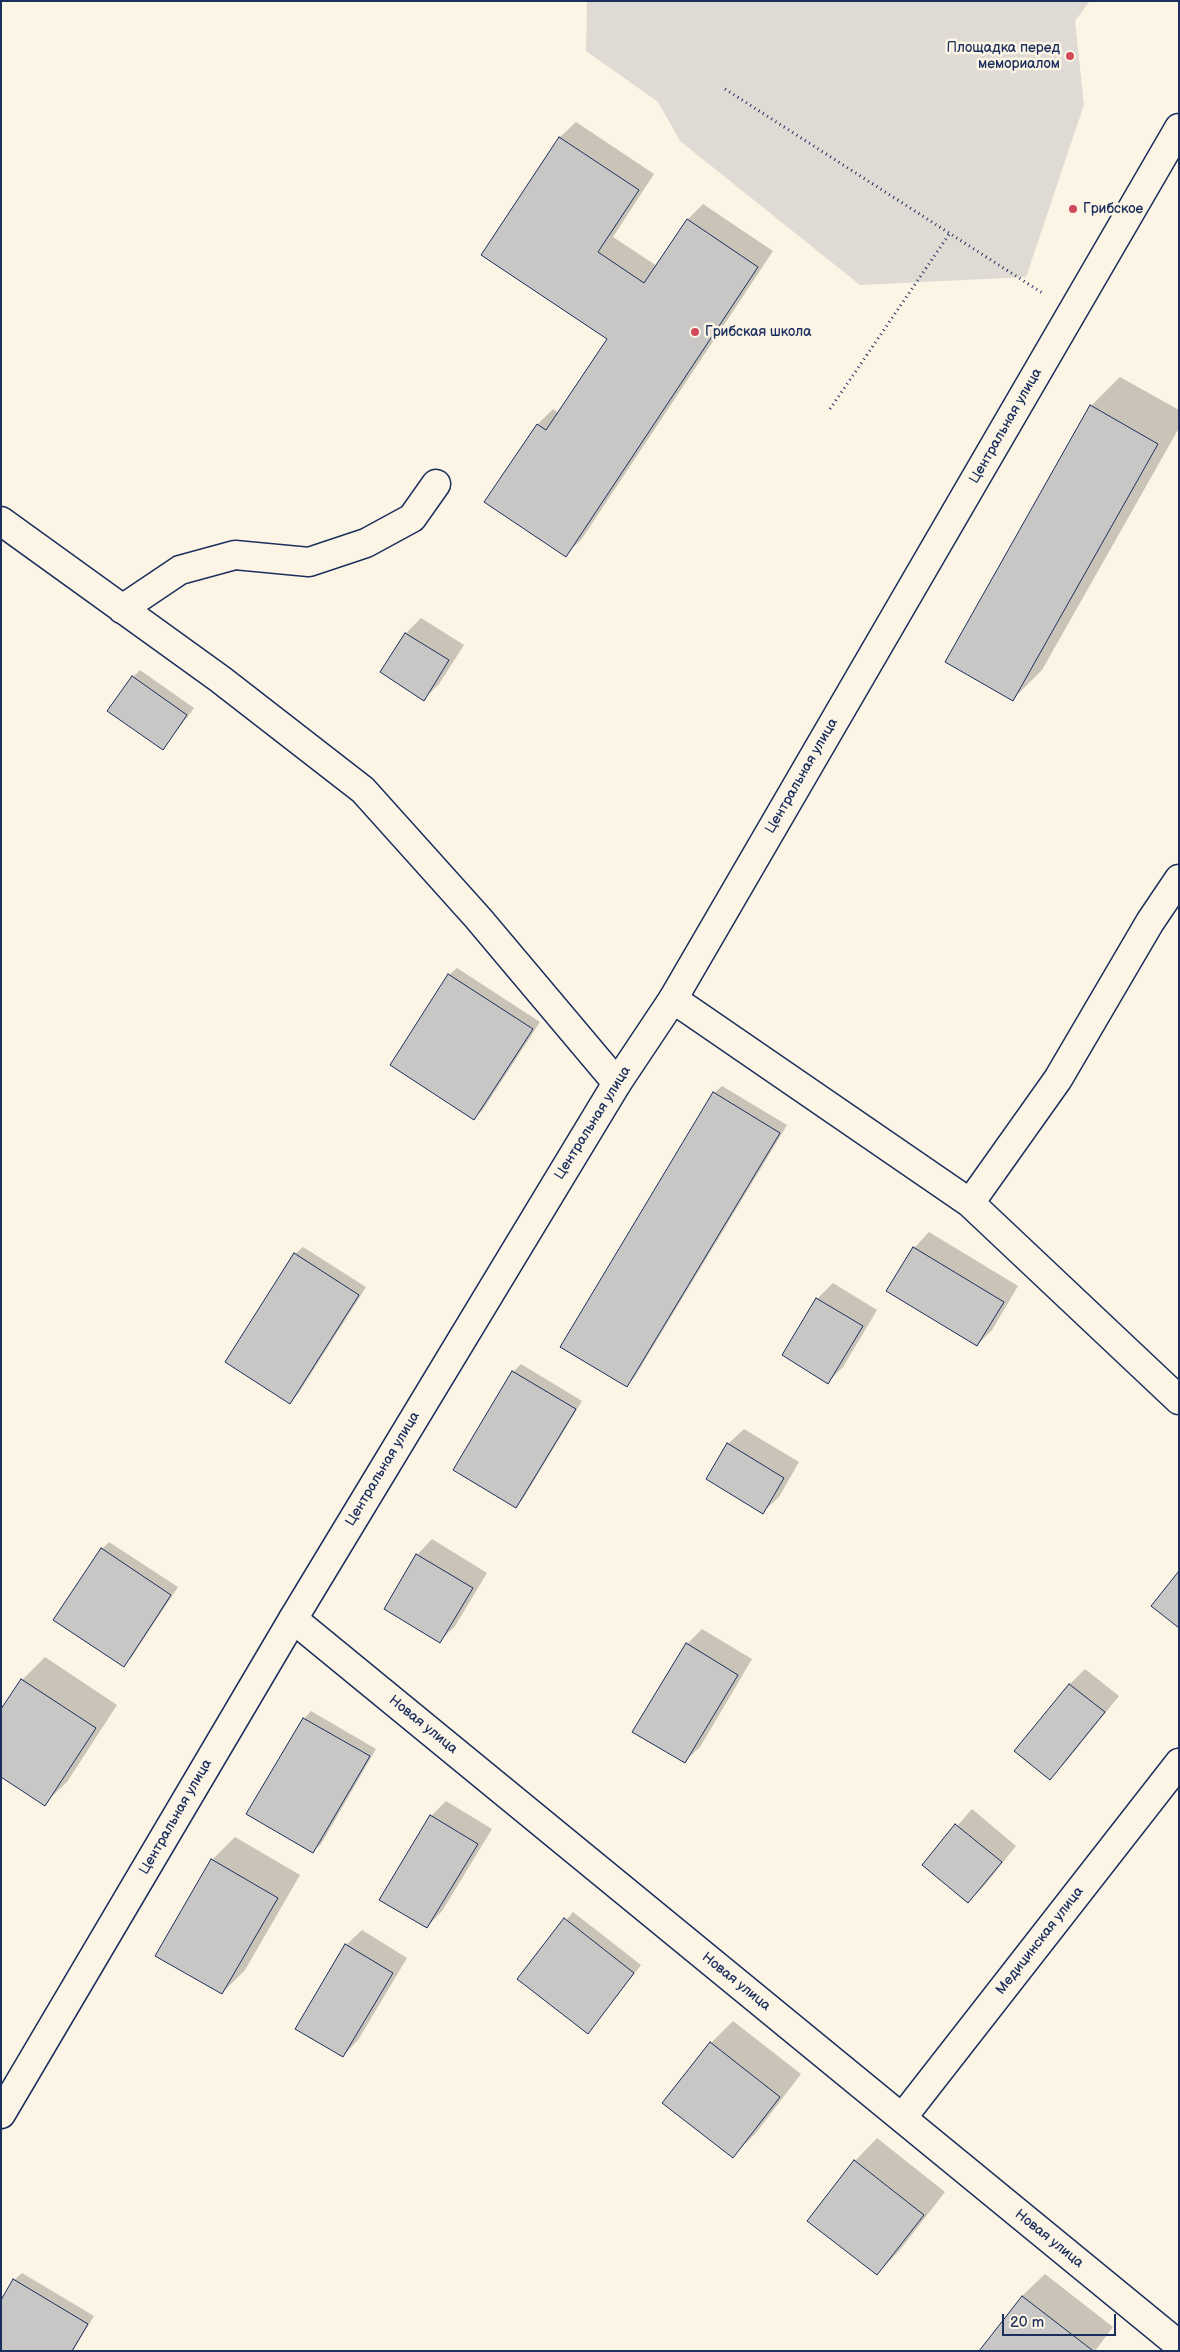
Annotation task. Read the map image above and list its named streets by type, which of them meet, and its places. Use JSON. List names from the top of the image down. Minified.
{"streets":{"street":["Центральная улица","Новая улица","Медицинская улица"]},"crossings":[["Центральная улица","Новая улица"],["Новая улица","Медицинская улица"]],"places":["Площадка перед мемориалом","Грибское","Грибская школа"],"scale_bar":"20 m"}
